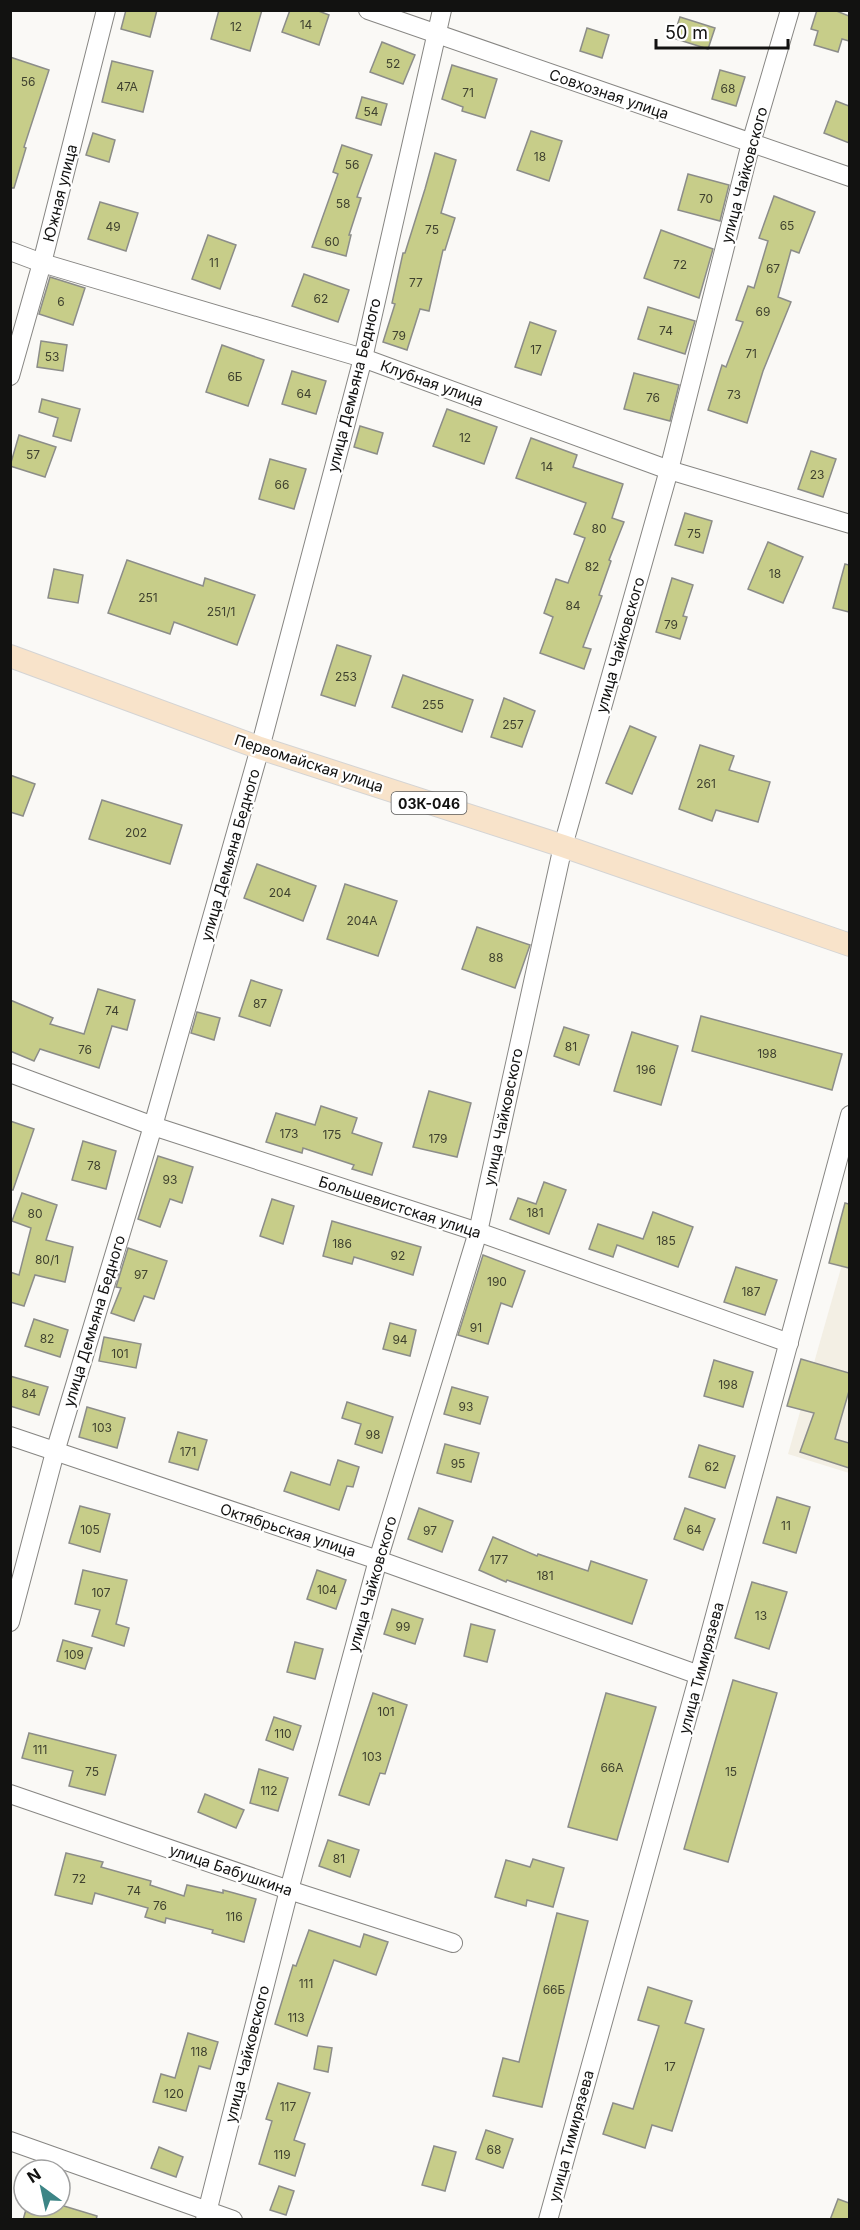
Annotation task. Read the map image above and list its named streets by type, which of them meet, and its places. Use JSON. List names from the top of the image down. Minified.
{"streets":{"main road":["Первомайская улица","03К-046"],"street":["Совхозная улица","улица Чайковского","Южная улица","Клубная улица","улица Демьяна Бедного","Большевистская улица","Октябрьская улица","улица Тимирязева","улица Бабушкина"]},"crossings":[["Совхозная улица","улица Чайковского"],["Совхозная улица","улица Демьяна Бедного"],["улица Чайковского","Клубная улица"],["улица Чайковского","Первомайская улица"],["улица Чайковского","Большевистская улица"],["улица Чайковского","Октябрьская улица"],["улица Чайковского","улица Бабушкина"],["Южная улица","Клубная улица"],["Клубная улица","улица Демьяна Бедного"],["улица Демьяна Бедного","Первомайская улица"],["улица Демьяна Бедного","Большевистская улица"],["улица Демьяна Бедного","Октябрьская улица"],["Большевистская улица","улица Тимирязева"],["Октябрьская улица","улица Тимирязева"]],"house_numbers":["14","12","52","56","47А","68","71","54","18","56","70","58","65","49","75","60","11","72","67","77","62","6","69","74","79","17","71","53","6Б","64","73","76","12","57","14","23","66","80","75","82","18","251","84","251/1","79","253","255","257","261","202","204","204А","88","87","74","81","76","198","196","173","175","179","78","93","181","80","185","186","92","80/1","97","190","187","91","82","94","101","198","84","93","103","98","171","95","62","11","105","64","97","177","181","104","107","13","99","109","101","110","111","103","66А","75","15","112","81","72","74","76","116","111","66Б","113","118","17","120","117","68","119"],"scale_bar":"50 m","north":"top left"}
